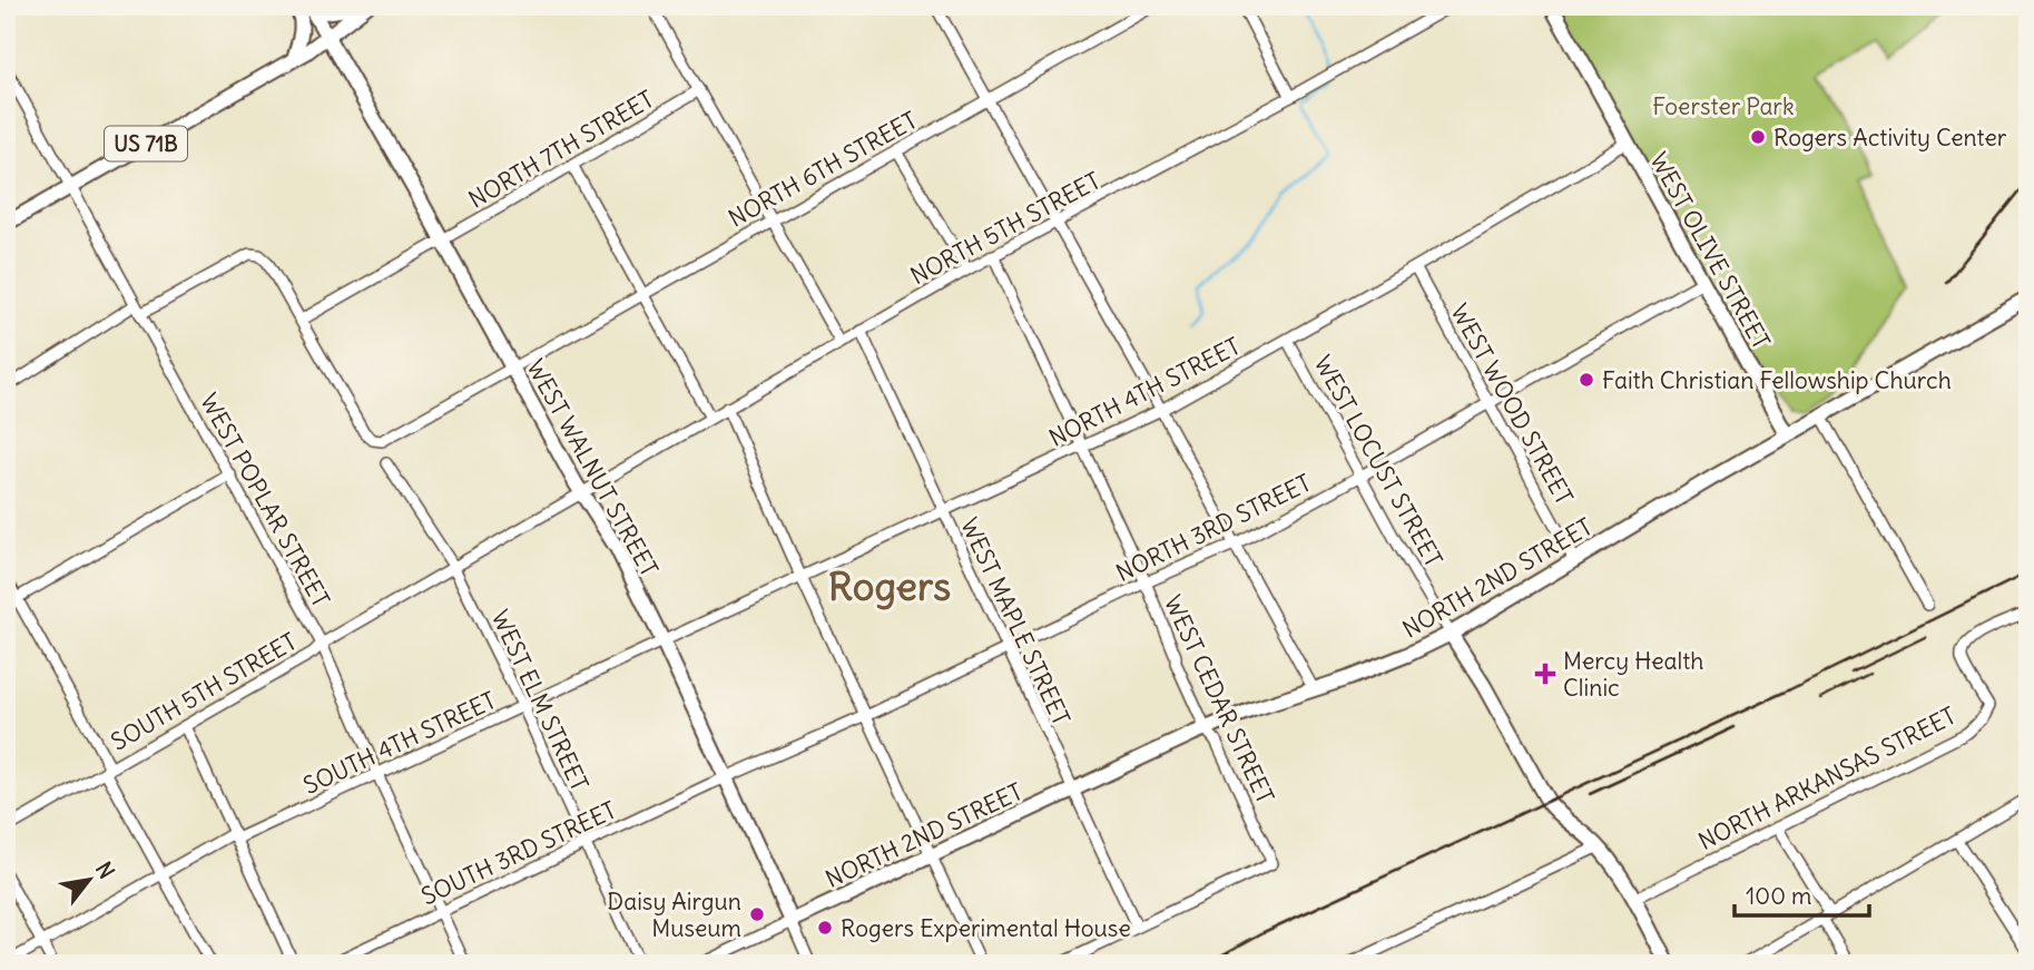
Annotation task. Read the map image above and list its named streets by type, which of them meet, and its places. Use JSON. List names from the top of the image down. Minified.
{"streets":{"main road":["US 71B","WEST OLIVE STREET","WEST LOCUST STREET","WEST WALNUT STREET","NORTH 2ND STREET"],"street":["NORTH 7TH STREET","NORTH 6TH STREET","NORTH 5TH STREET","NORTH 4TH STREET","WEST WOOD STREET","WEST POPLAR STREET","NORTH 3RD STREET","WEST MAPLE STREET","SOUTH 5TH STREET","WEST CEDAR STREET","WEST ELM STREET","SOUTH 4TH STREET","NORTH ARKANSAS STREET","SOUTH 3RD STREET"]},"crossings":[["US 71B","WEST WALNUT STREET"],["US 71B","WEST POPLAR STREET"],["NORTH 7TH STREET","NORTH 6TH STREET"],["NORTH 7TH STREET","WEST WALNUT STREET"],["NORTH 6TH STREET","WEST WALNUT STREET"],["NORTH 5TH STREET","WEST WALNUT STREET"],["NORTH 5TH STREET","WEST MAPLE STREET"],["NORTH 5TH STREET","SOUTH 5TH STREET"],["NORTH 5TH STREET","WEST CEDAR STREET"],["WEST OLIVE STREET","NORTH 4TH STREET"],["WEST OLIVE STREET","NORTH 3RD STREET"],["WEST OLIVE STREET","NORTH 2ND STREET"],["NORTH 4TH STREET","WEST WOOD STREET"],["NORTH 4TH STREET","WEST LOCUST STREET"],["NORTH 4TH STREET","WEST WALNUT STREET"],["NORTH 4TH STREET","WEST MAPLE STREET"],["NORTH 4TH STREET","WEST CEDAR STREET"],["NORTH 4TH STREET","SOUTH 4TH STREET"],["WEST WOOD STREET","NORTH 3RD STREET"],["WEST WOOD STREET","NORTH 2ND STREET"],["WEST LOCUST STREET","NORTH 3RD STREET"],["WEST LOCUST STREET","NORTH 2ND STREET"],["WEST LOCUST STREET","NORTH ARKANSAS STREET"],["WEST WALNUT STREET","NORTH 3RD STREET"],["WEST WALNUT STREET","NORTH 2ND STREET"],["WEST WALNUT STREET","SOUTH 5TH STREET"],["WEST WALNUT STREET","SOUTH 4TH STREET"],["WEST WALNUT STREET","SOUTH 3RD STREET"],["WEST POPLAR STREET","SOUTH 5TH STREET"],["WEST POPLAR STREET","SOUTH 4TH STREET"],["WEST POPLAR STREET","SOUTH 3RD STREET"],["NORTH 3RD STREET","WEST MAPLE STREET"],["NORTH 3RD STREET","WEST CEDAR STREET"],["NORTH 3RD STREET","SOUTH 3RD STREET"],["NORTH 2ND STREET","WEST MAPLE STREET"],["NORTH 2ND STREET","WEST CEDAR STREET"],["WEST MAPLE STREET","WEST CEDAR STREET"],["SOUTH 5TH STREET","WEST ELM STREET"],["WEST ELM STREET","SOUTH 4TH STREET"],["WEST ELM STREET","SOUTH 3RD STREET"]],"districts":["Rogers"],"parks":["Foerster Park"],"places":{"other":["Rogers Activity Center","Faith Christian Fellowship Church","Daisy Airgun Museum","Rogers Experimental House"],"health":["Mercy Health Clinic"]},"scale_bar":"100 m","north":"top right"}
